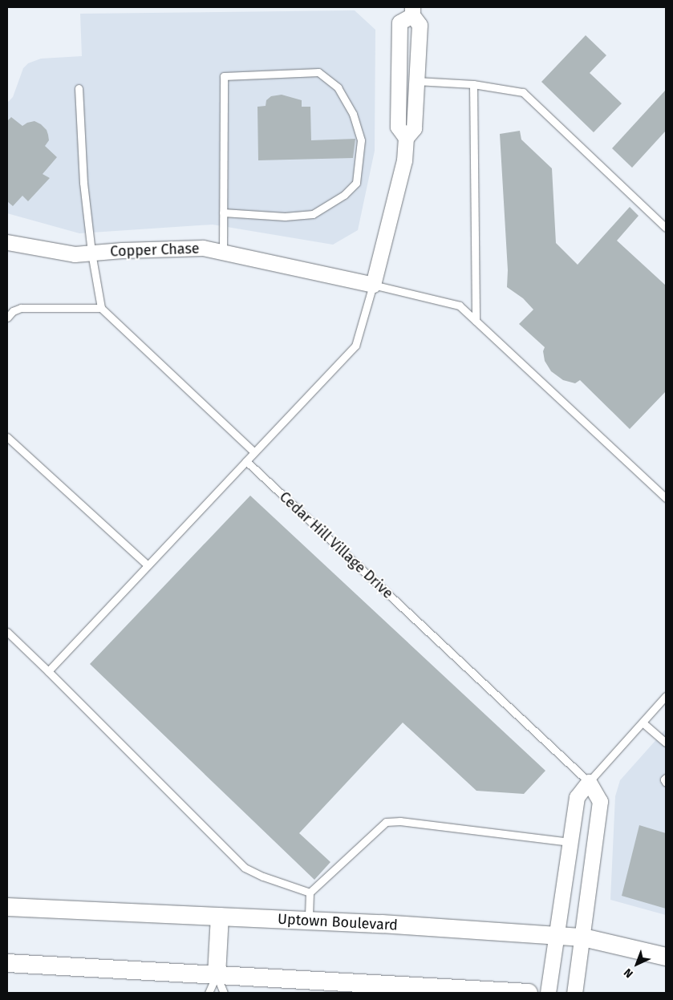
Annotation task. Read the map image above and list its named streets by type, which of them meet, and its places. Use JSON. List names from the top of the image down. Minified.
{"streets":{"street":["Copper Chase","Cedar Hill Village Drive","Uptown Boulevard"]},"crossings":[["Cedar Hill Village Drive","Uptown Boulevard"]],"north":"bottom left"}
